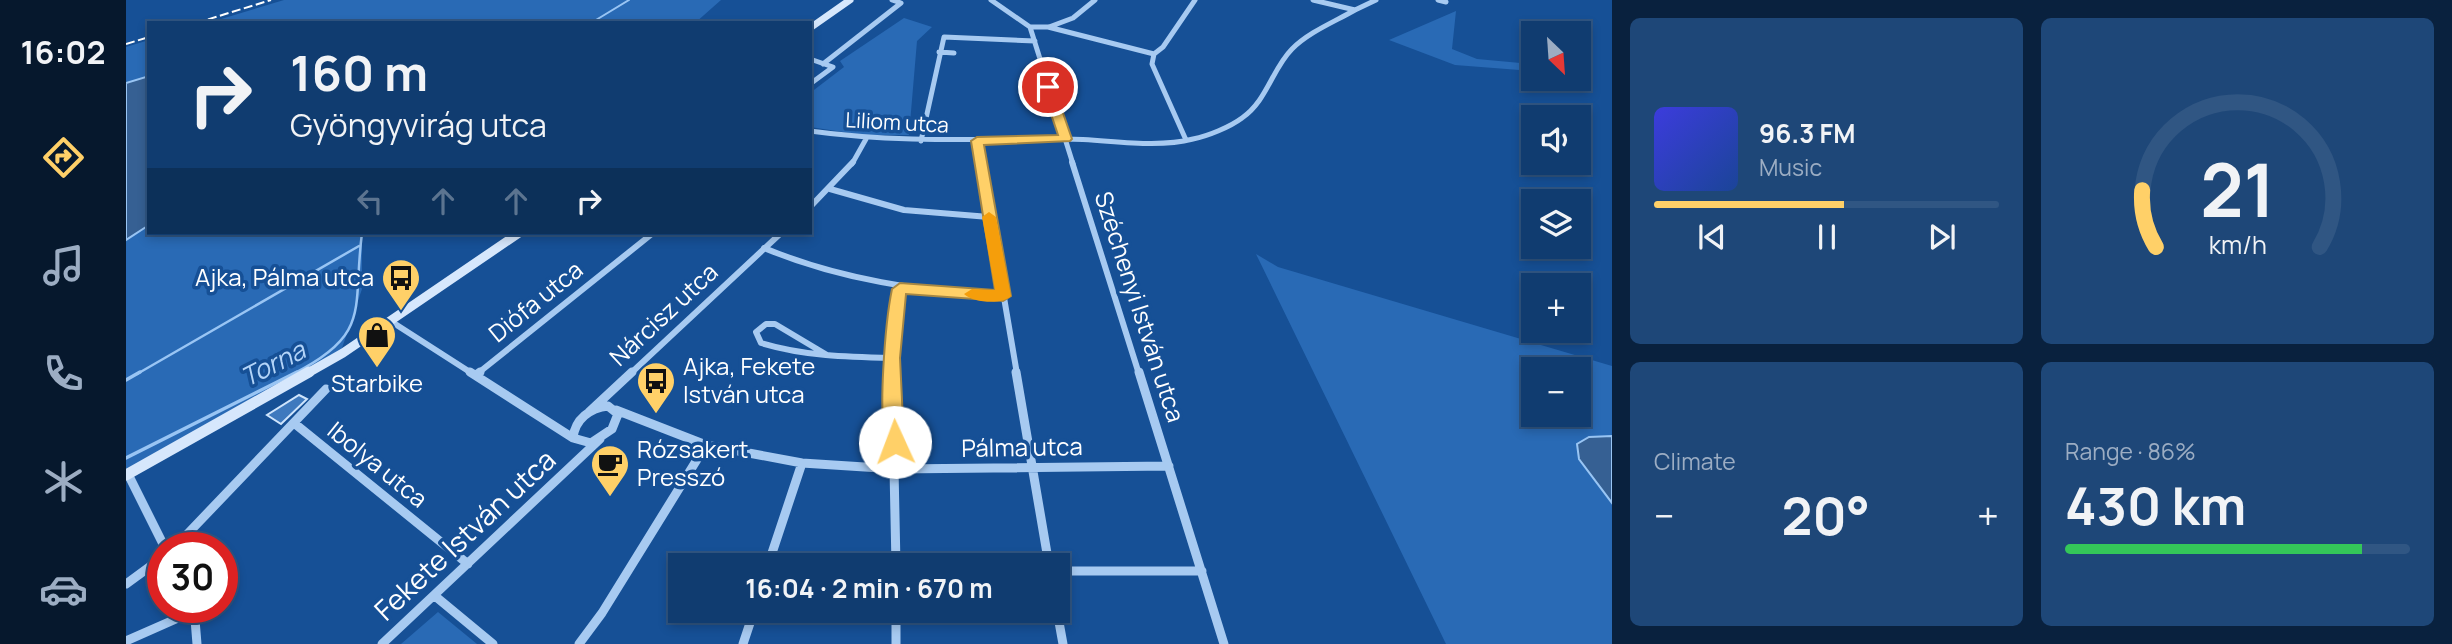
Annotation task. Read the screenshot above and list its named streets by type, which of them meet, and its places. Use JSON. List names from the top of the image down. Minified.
{"streets":{"street":["Liliom utca","Diófa utca","Széchenyi István utca","Nárcisz utca","Pálma utca","Ibolya utca","Fekete István utca"]},"crossings":[["Liliom utca","Széchenyi István utca"],["Széchenyi István utca","Pálma utca"],["Nárcisz utca","Pálma utca"],["Ibolya utca","Fekete István utca"]],"water":["Torna"],"places":{"bus stop":["Ajka, Pálma utca","Ajka, Fekete István utca"],"shop":["Starbike"],"cafe":["Rózsakert Presszó"]},"north":"bottom right","page":{"tabs":"16:02","map_buttons":["+","−"],"turn":["160 m","Gyöngyvirág utca"],"song":["96.3 FM","Music"],"tile":["Climate",["Range · 86%","430 km"]],"heat":["−","20°","+"],"limit":"30","trip":"16:04 · 2 min · 670 m","gauge":["21","km/h"]}}
